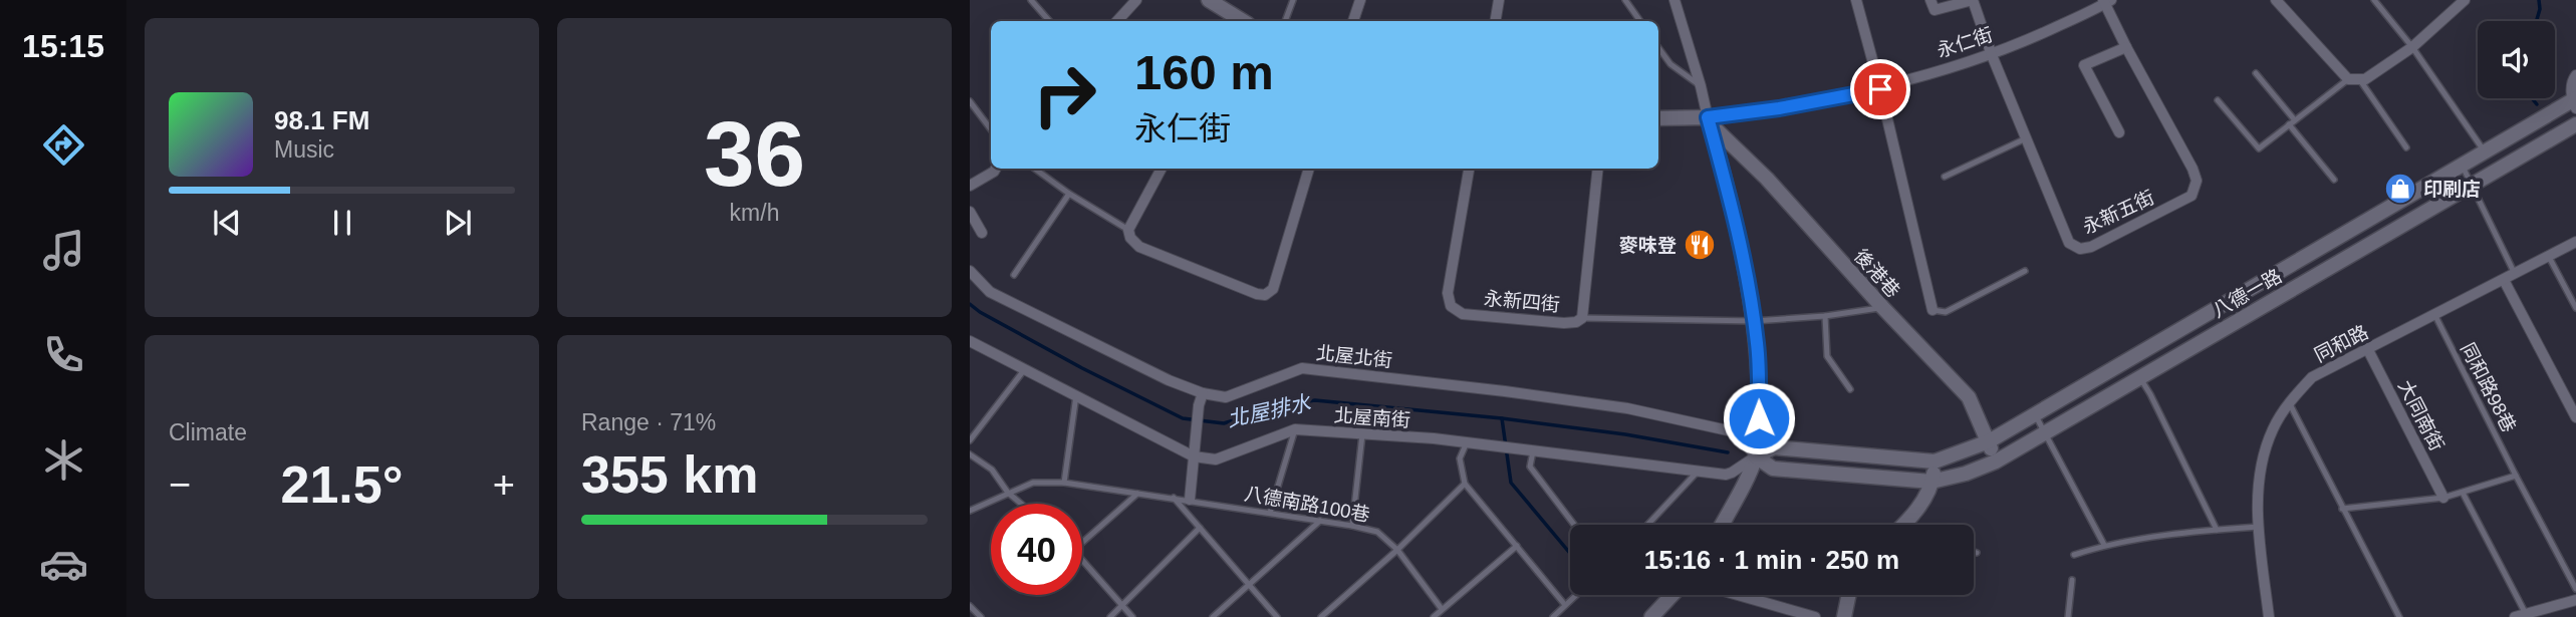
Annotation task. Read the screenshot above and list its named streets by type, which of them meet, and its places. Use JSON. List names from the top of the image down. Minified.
{"streets":{"street":["永仁街","永新五街","後港巷","八德一路","永新四街","同和路","北屋北街","大同南街","北屋南街"],"lane":["同和路98巷","八德南路100巷"]},"crossings":[["永仁街","永新五街"],["永仁街","後港巷"],["後港巷","八德一路"],["八德一路","北屋北街"],["八德一路","北屋南街"],["同和路","同和路98巷"],["同和路","大同南街"],["北屋北街","北屋南街"]],"water":["北屋排水"],"places":{"shop":["印刷店"],"restaurant":["麥味登"]},"page":{"tabs":"15:15","tile":[["36","km/h"],"Climate",["Range · 71%","355 km"]],"turn":["160 m","永仁街"],"song":["98.1 FM","Music"],"heat":["−","21.5°","+"],"limit":"40","trip":"15:16 · 1 min · 250 m"}}
